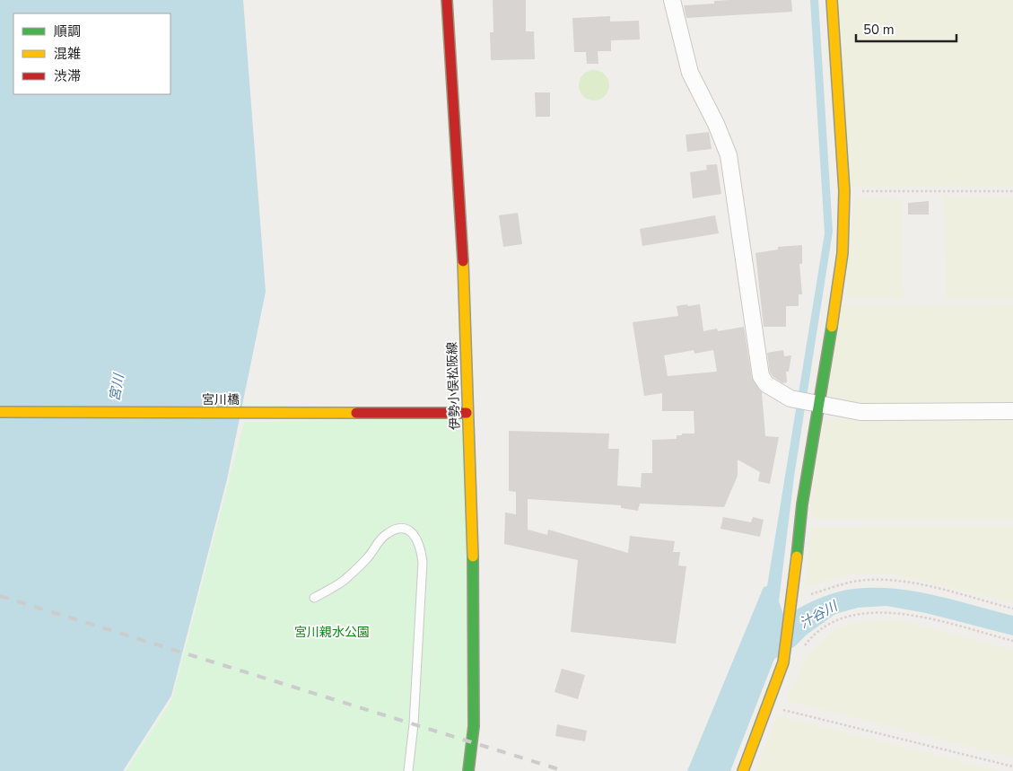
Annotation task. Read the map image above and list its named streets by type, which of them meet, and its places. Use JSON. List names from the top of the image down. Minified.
{"streets":{"street":["伊勢小俣松阪線","宮川橋"]},"crossings":[["伊勢小俣松阪線","宮川橋"]],"water":["宮川","汁谷川"],"parks":["宮川親水公園"],"legend":["順調","混雑","渋滞"],"scale_bar":"50 m"}
